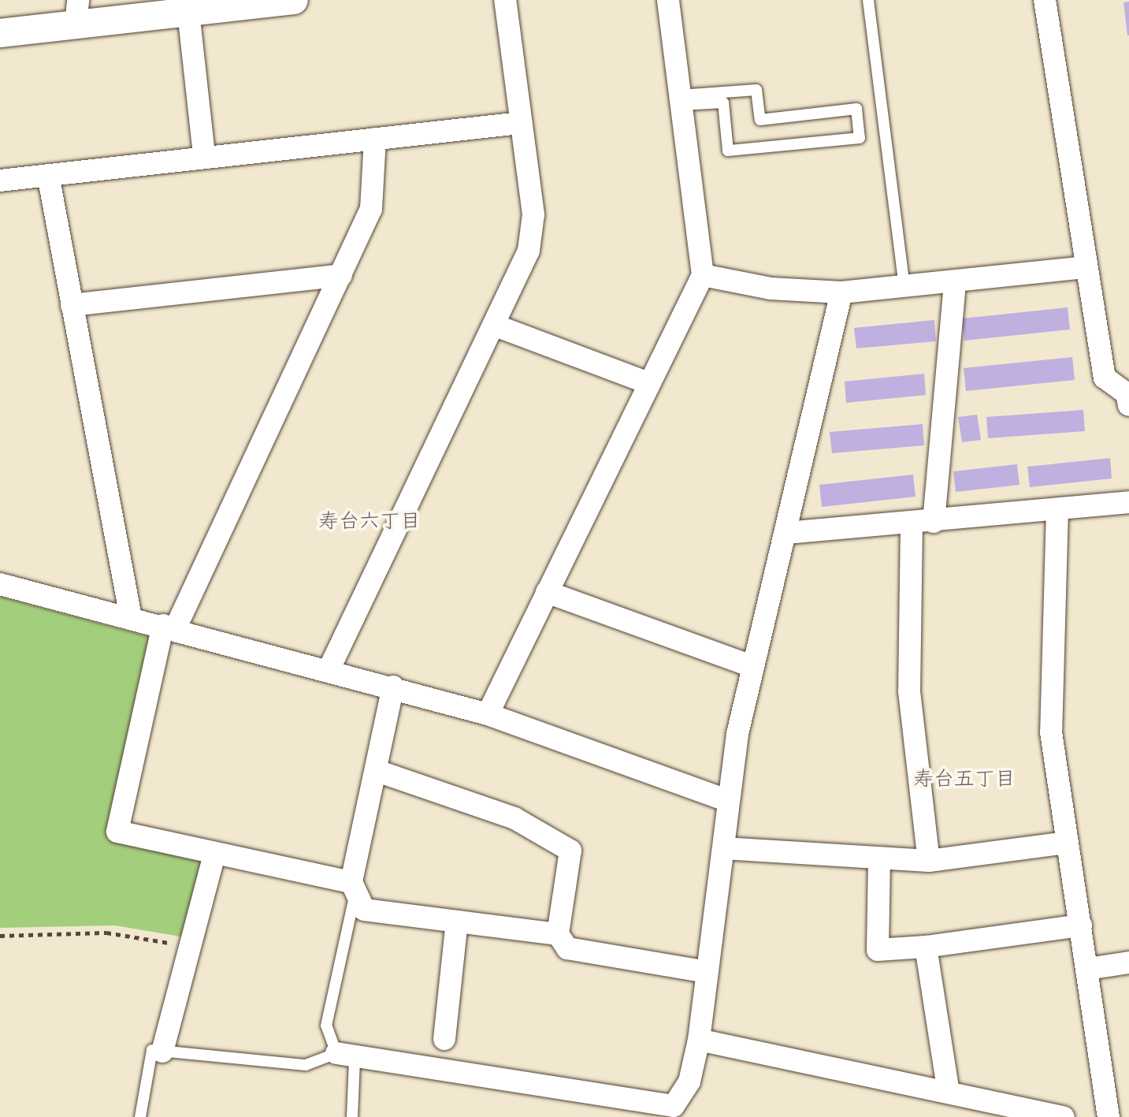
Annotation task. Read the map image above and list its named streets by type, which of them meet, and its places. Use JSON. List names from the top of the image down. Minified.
{"districts":["寿台六丁目","寿台五丁目"]}
